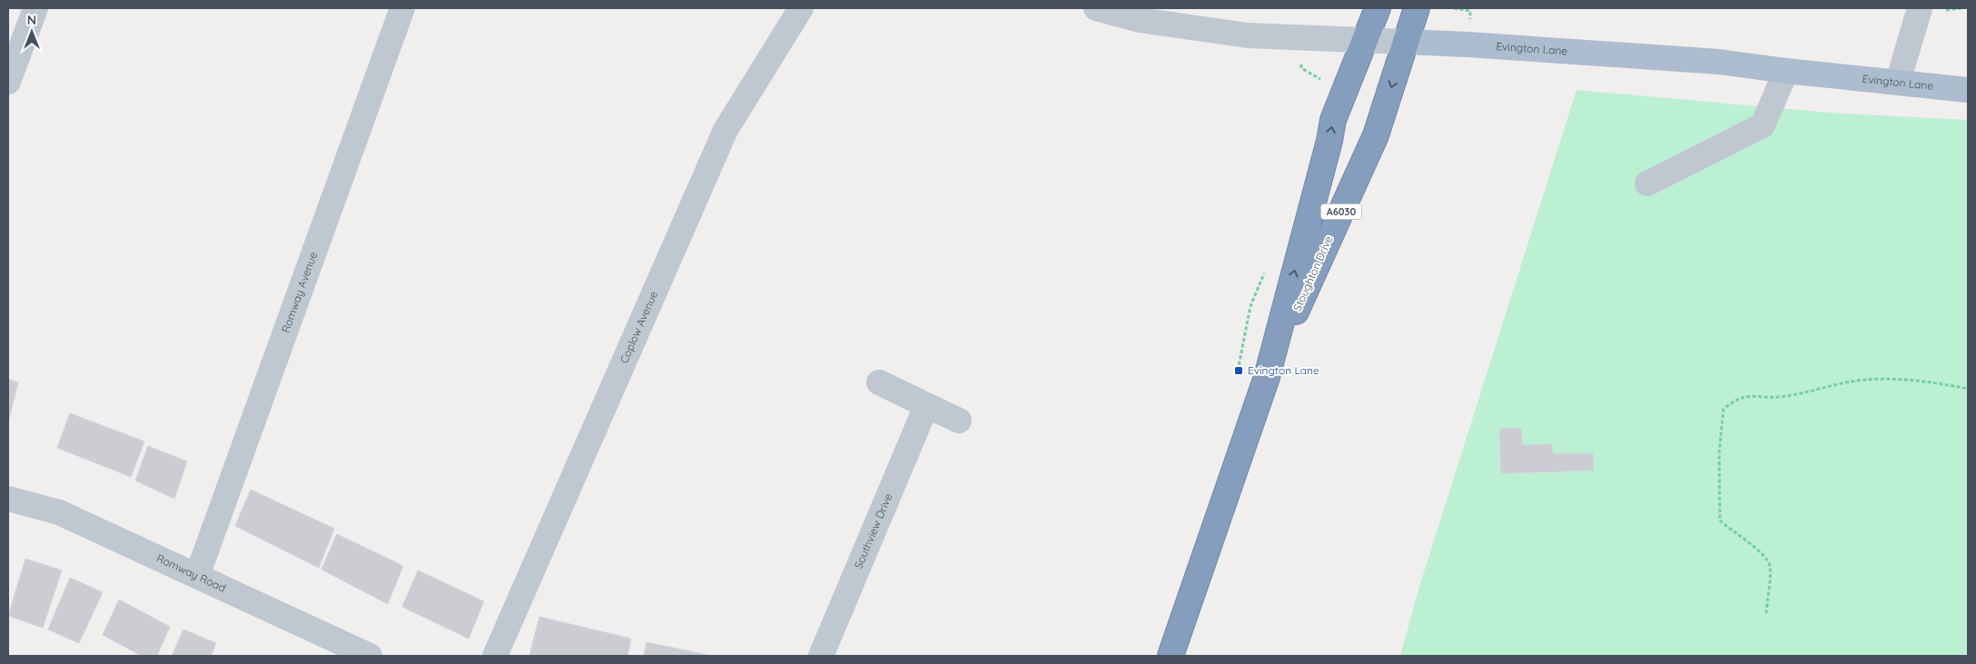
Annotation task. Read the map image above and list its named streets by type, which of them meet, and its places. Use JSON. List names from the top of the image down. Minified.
{"streets":{"highway":["A6030","Stoughton Drive"],"main road":["Evington Lane"],"street":["Romway Avenue","Coplow Avenue","Southview Drive","Romway Road"]},"crossings":[["Evington Lane","A6030"],["Evington Lane","Stoughton Drive"],["A6030","Stoughton Drive"],["Romway Avenue","Romway Road"]],"places":{"transit":["Evington Lane"]},"north":"top"}
